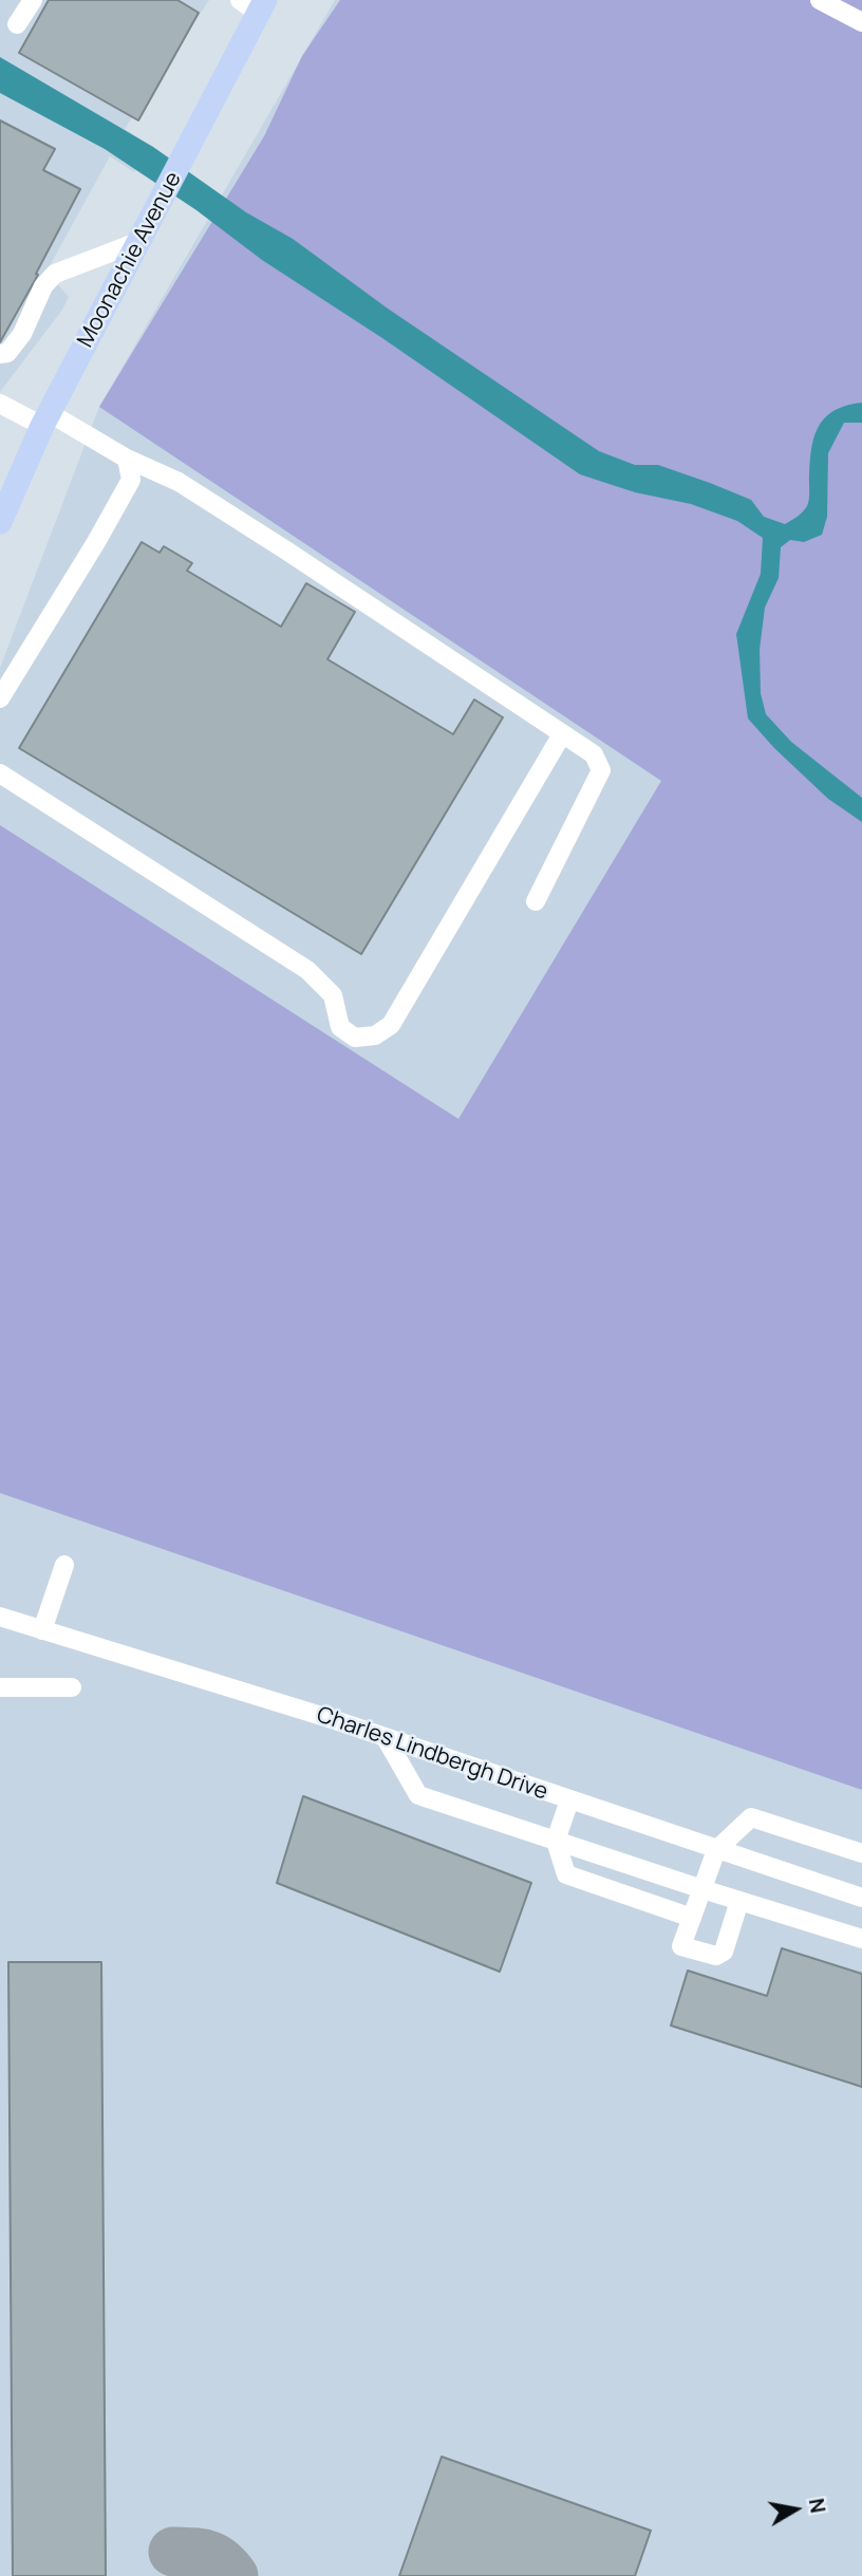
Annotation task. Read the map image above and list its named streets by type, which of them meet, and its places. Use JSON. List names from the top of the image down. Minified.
{"streets":{"main road":["Moonachie Avenue"],"street":["Charles Lindbergh Drive"]},"north":"right"}
